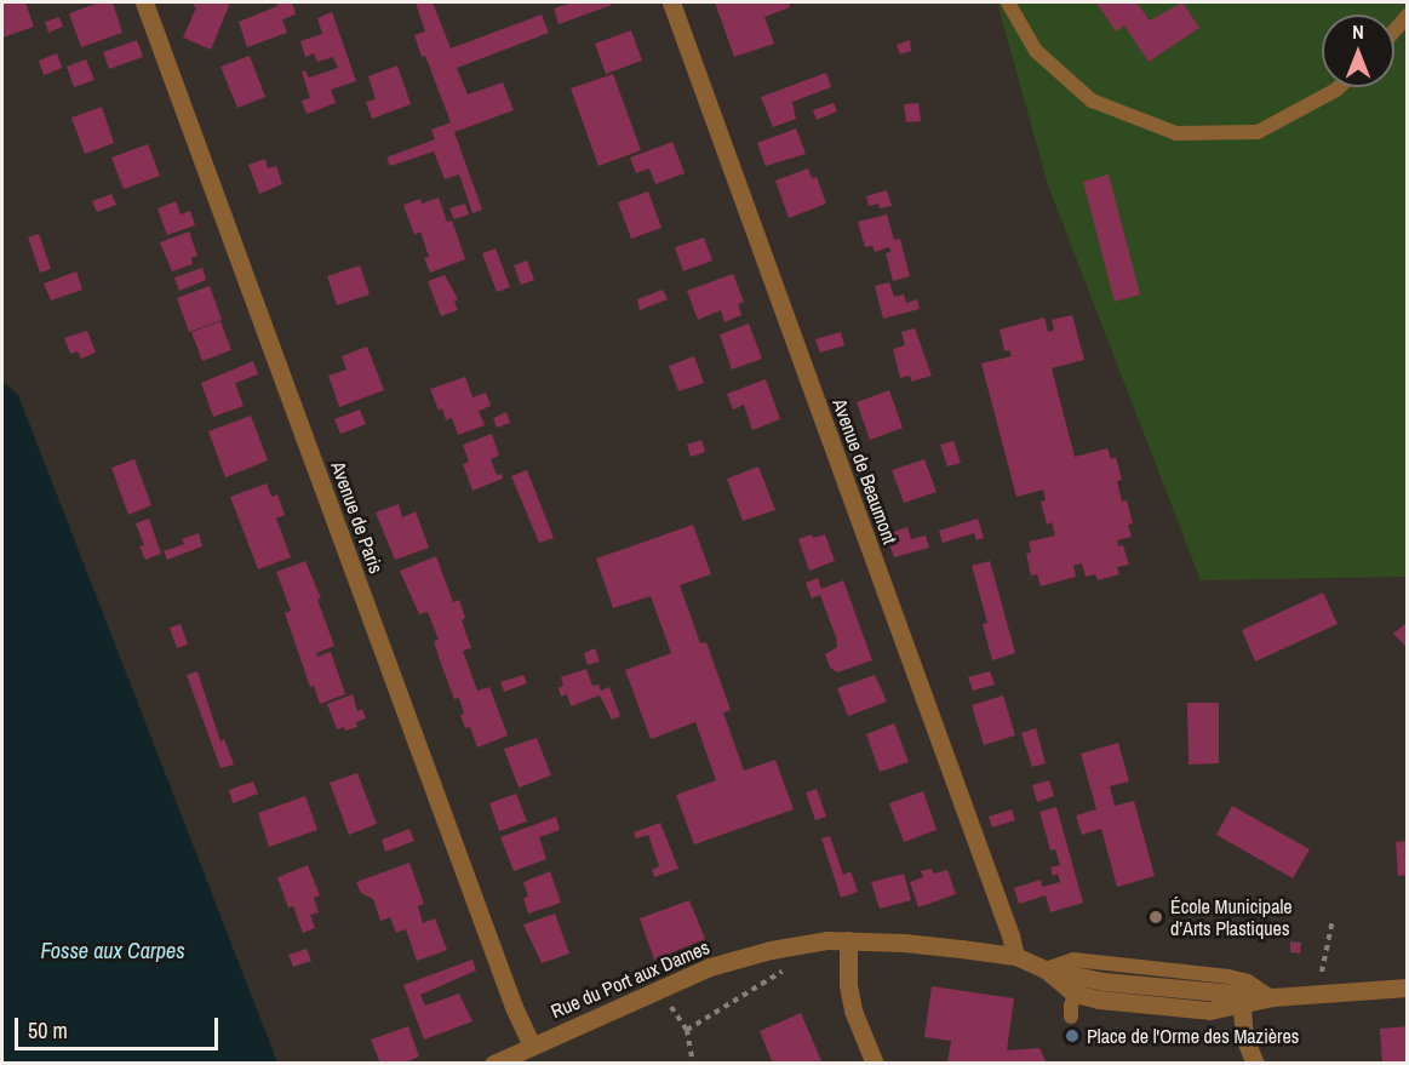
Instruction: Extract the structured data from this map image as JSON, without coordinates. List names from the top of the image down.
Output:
{
  "streets": {
    "street": ["Avenue de Beaumont", "Avenue de Paris", "Rue du Port aux Dames"]
  },
  "crossings": [
    ["Avenue de Beaumont", "Rue du Port aux Dames"],
    ["Avenue de Paris", "Rue du Port aux Dames"]
  ],
  "water": ["Fosse aux Carpes"],
  "places": ["École Municipale d’Arts Plastiques", "Place de l'Orme des Mazières"],
  "scale_bar": "50 m",
  "north": "top"
}
